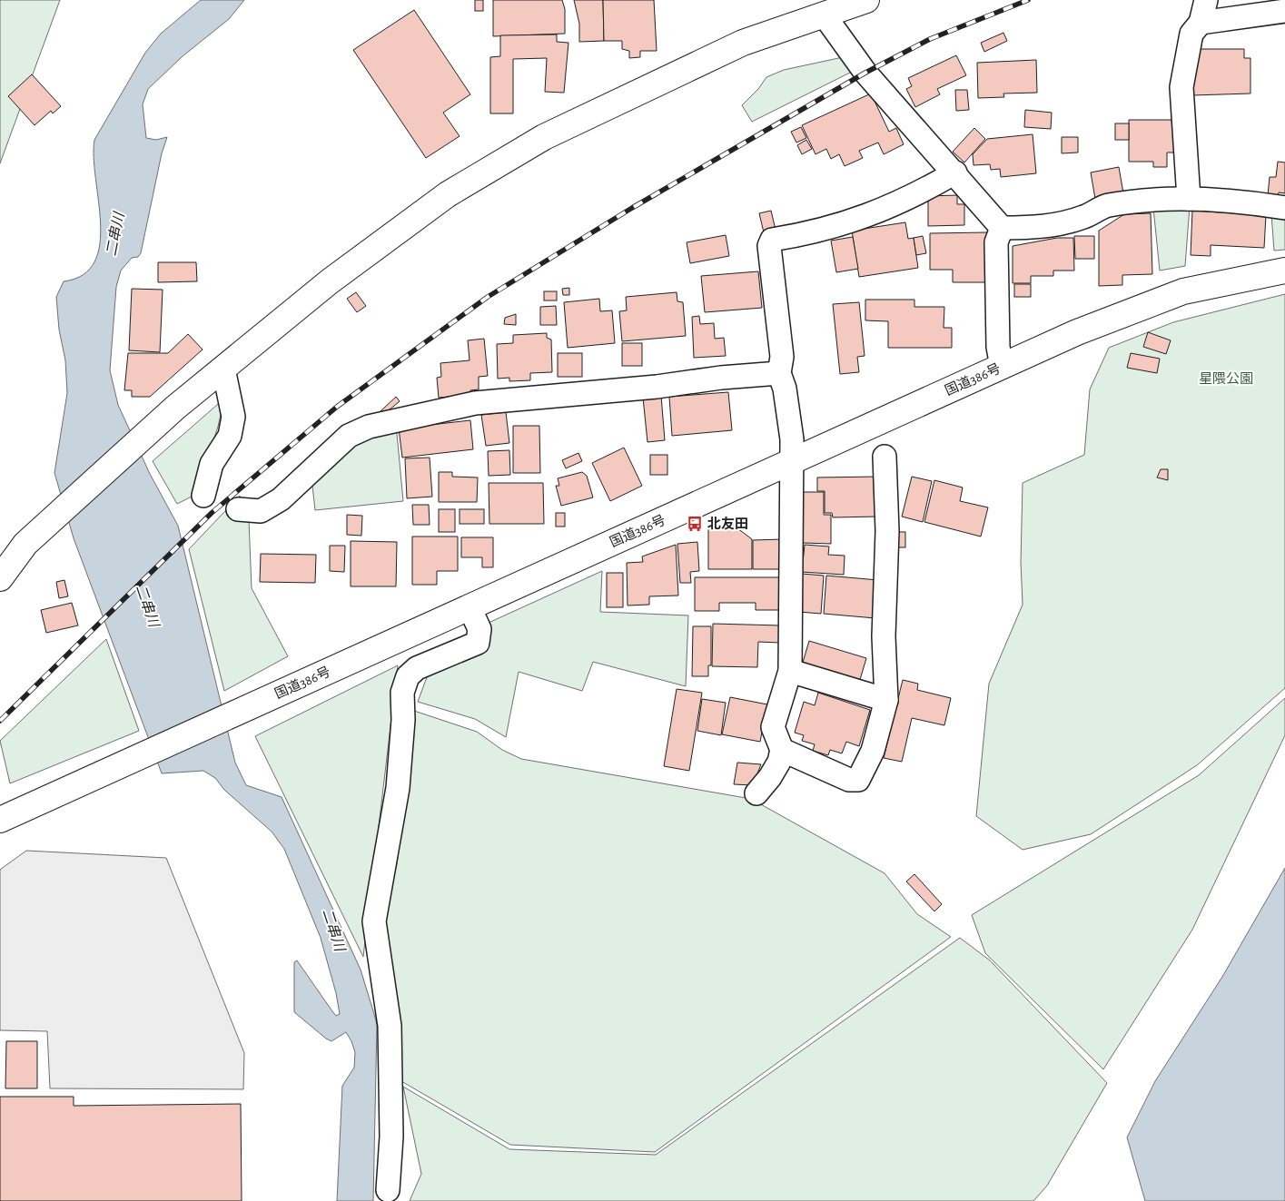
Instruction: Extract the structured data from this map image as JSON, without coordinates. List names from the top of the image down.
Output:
{
  "streets": {
    "main road": ["国道386号"]
  },
  "water": ["二串川"],
  "parks": ["星隈公園"],
  "places": {
    "bus stop": ["北友田"]
  }
}
